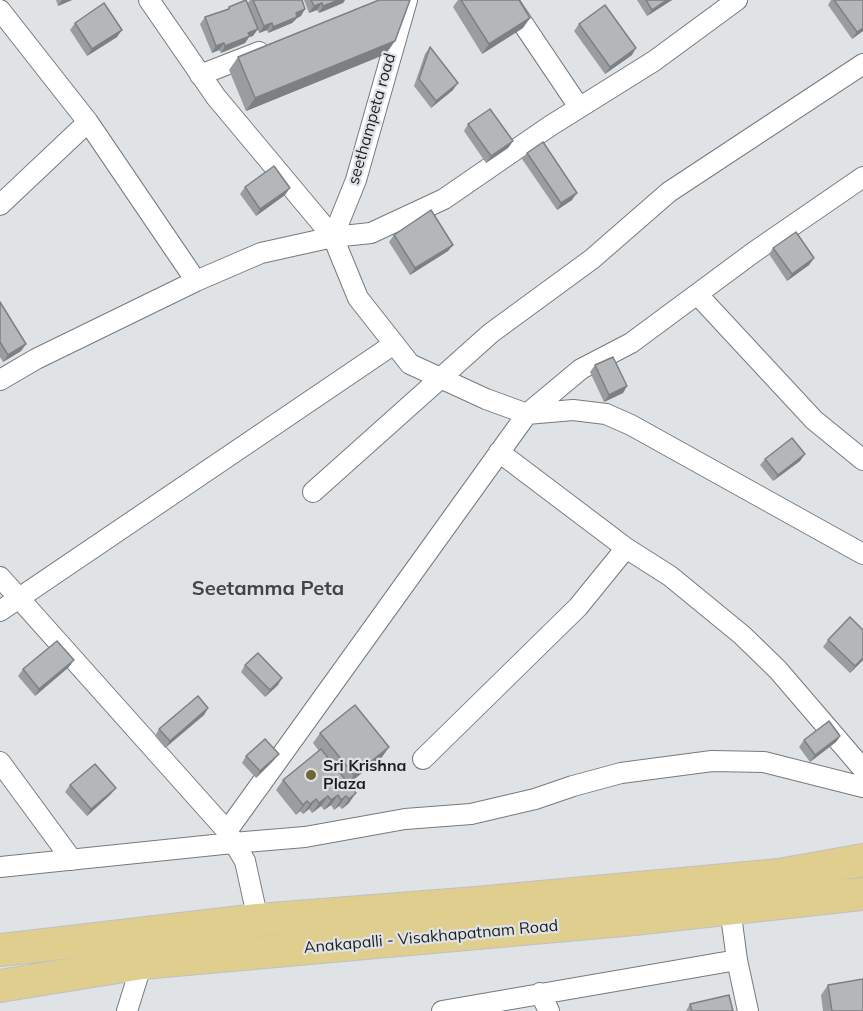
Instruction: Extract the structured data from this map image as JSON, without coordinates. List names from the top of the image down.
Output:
{
  "streets": {
    "main road": ["Anakapalli - Visakhapatnam Road"],
    "street": ["seethampeta road"]
  },
  "districts": ["Seetamma Peta"],
  "places": ["Sri Krishna Plaza"]
}
